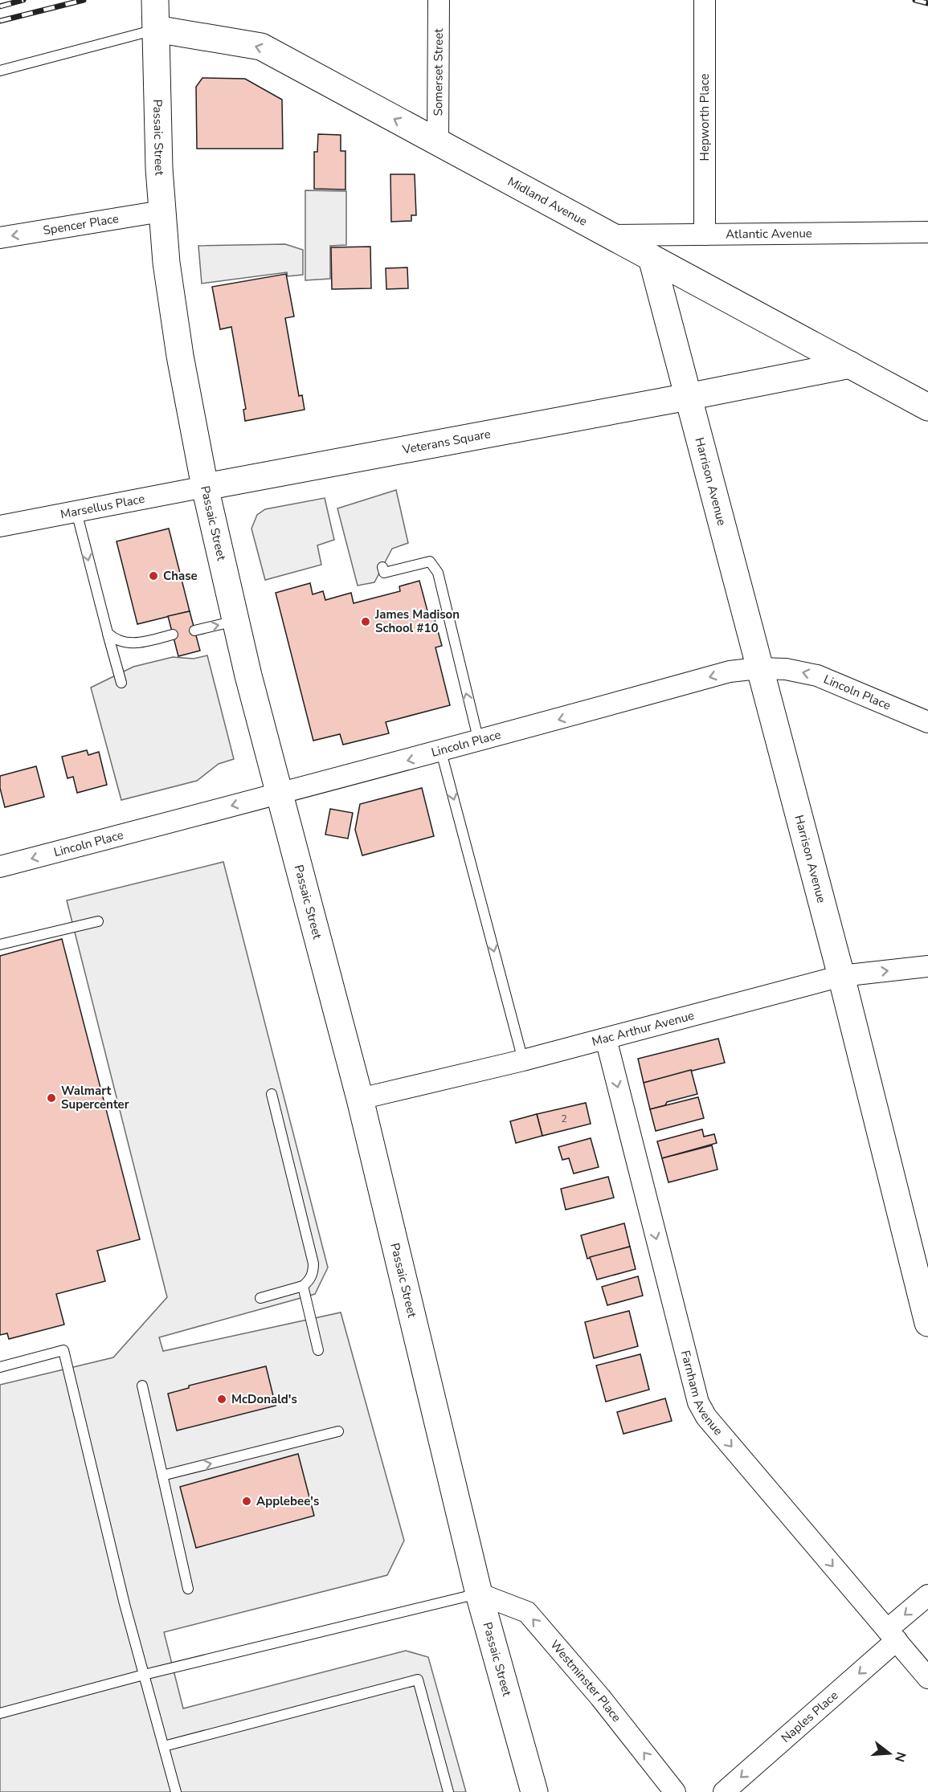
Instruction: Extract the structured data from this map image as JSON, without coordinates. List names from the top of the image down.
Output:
{
  "streets": {
    "street": [
      "Somerset Street",
      "Hepworth Place",
      "Passaic Street",
      "Midland Avenue",
      "Spencer Place",
      "Atlantic Avenue",
      "Veterans Square",
      "Harrison Avenue",
      "Marsellus Place",
      "Lincoln Place",
      "Mac Arthur Avenue",
      "Farnham Avenue",
      "Westminster Place",
      "Naples Place"
    ]
  },
  "crossings": [
    ["Somerset Street", "Midland Avenue"],
    ["Hepworth Place", "Atlantic Avenue"],
    ["Passaic Street", "Midland Avenue"],
    ["Passaic Street", "Spencer Place"],
    ["Passaic Street", "Veterans Square"],
    ["Passaic Street", "Marsellus Place"],
    ["Passaic Street", "Lincoln Place"],
    ["Passaic Street", "Mac Arthur Avenue"],
    ["Passaic Street", "Westminster Place"],
    ["Midland Avenue", "Atlantic Avenue"],
    ["Midland Avenue", "Veterans Square"],
    ["Veterans Square", "Harrison Avenue"],
    ["Veterans Square", "Marsellus Place"],
    ["Harrison Avenue", "Lincoln Place"],
    ["Harrison Avenue", "Mac Arthur Avenue"],
    ["Mac Arthur Avenue", "Farnham Avenue"],
    ["Farnham Avenue", "Naples Place"]
  ],
  "one_way": [
    "Midland Avenue",
    "Spencer Place",
    "Lincoln Place",
    "Farnham Avenue",
    "Westminster Place",
    "Naples Place"
  ],
  "places": [
    "Chase",
    "James Madison School #10",
    "Walmart Supercenter",
    "McDonald's",
    "Applebee's"
  ],
  "house_numbers": ["2"],
  "north": "right"
}
